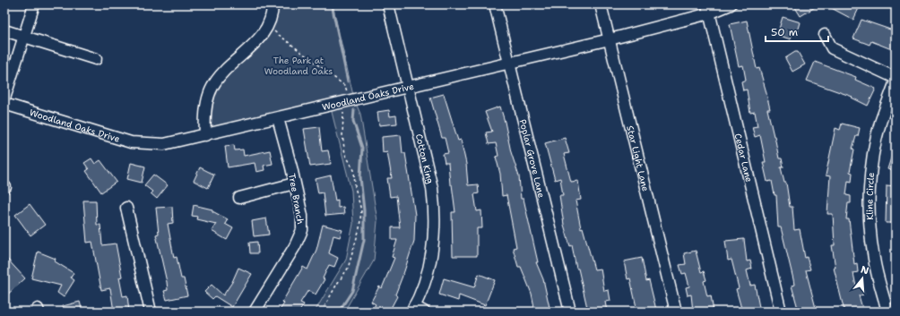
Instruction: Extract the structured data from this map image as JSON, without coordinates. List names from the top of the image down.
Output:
{
  "streets": {
    "street": [
      "Woodland Oaks Drive",
      "Star Light Lane",
      "Cedar Lane",
      "Cotton King",
      "Poplar Grove Lane",
      "Kline Circle",
      "Tree Branch"
    ]
  },
  "crossings": [
    ["Woodland Oaks Drive", "Star Light Lane"],
    ["Woodland Oaks Drive", "Cedar Lane"],
    ["Woodland Oaks Drive", "Cotton King"],
    ["Woodland Oaks Drive", "Poplar Grove Lane"],
    ["Woodland Oaks Drive", "Tree Branch"]
  ],
  "parks": ["The Park at Woodland Oaks"],
  "scale_bar": "50 m",
  "north": "top"
}
